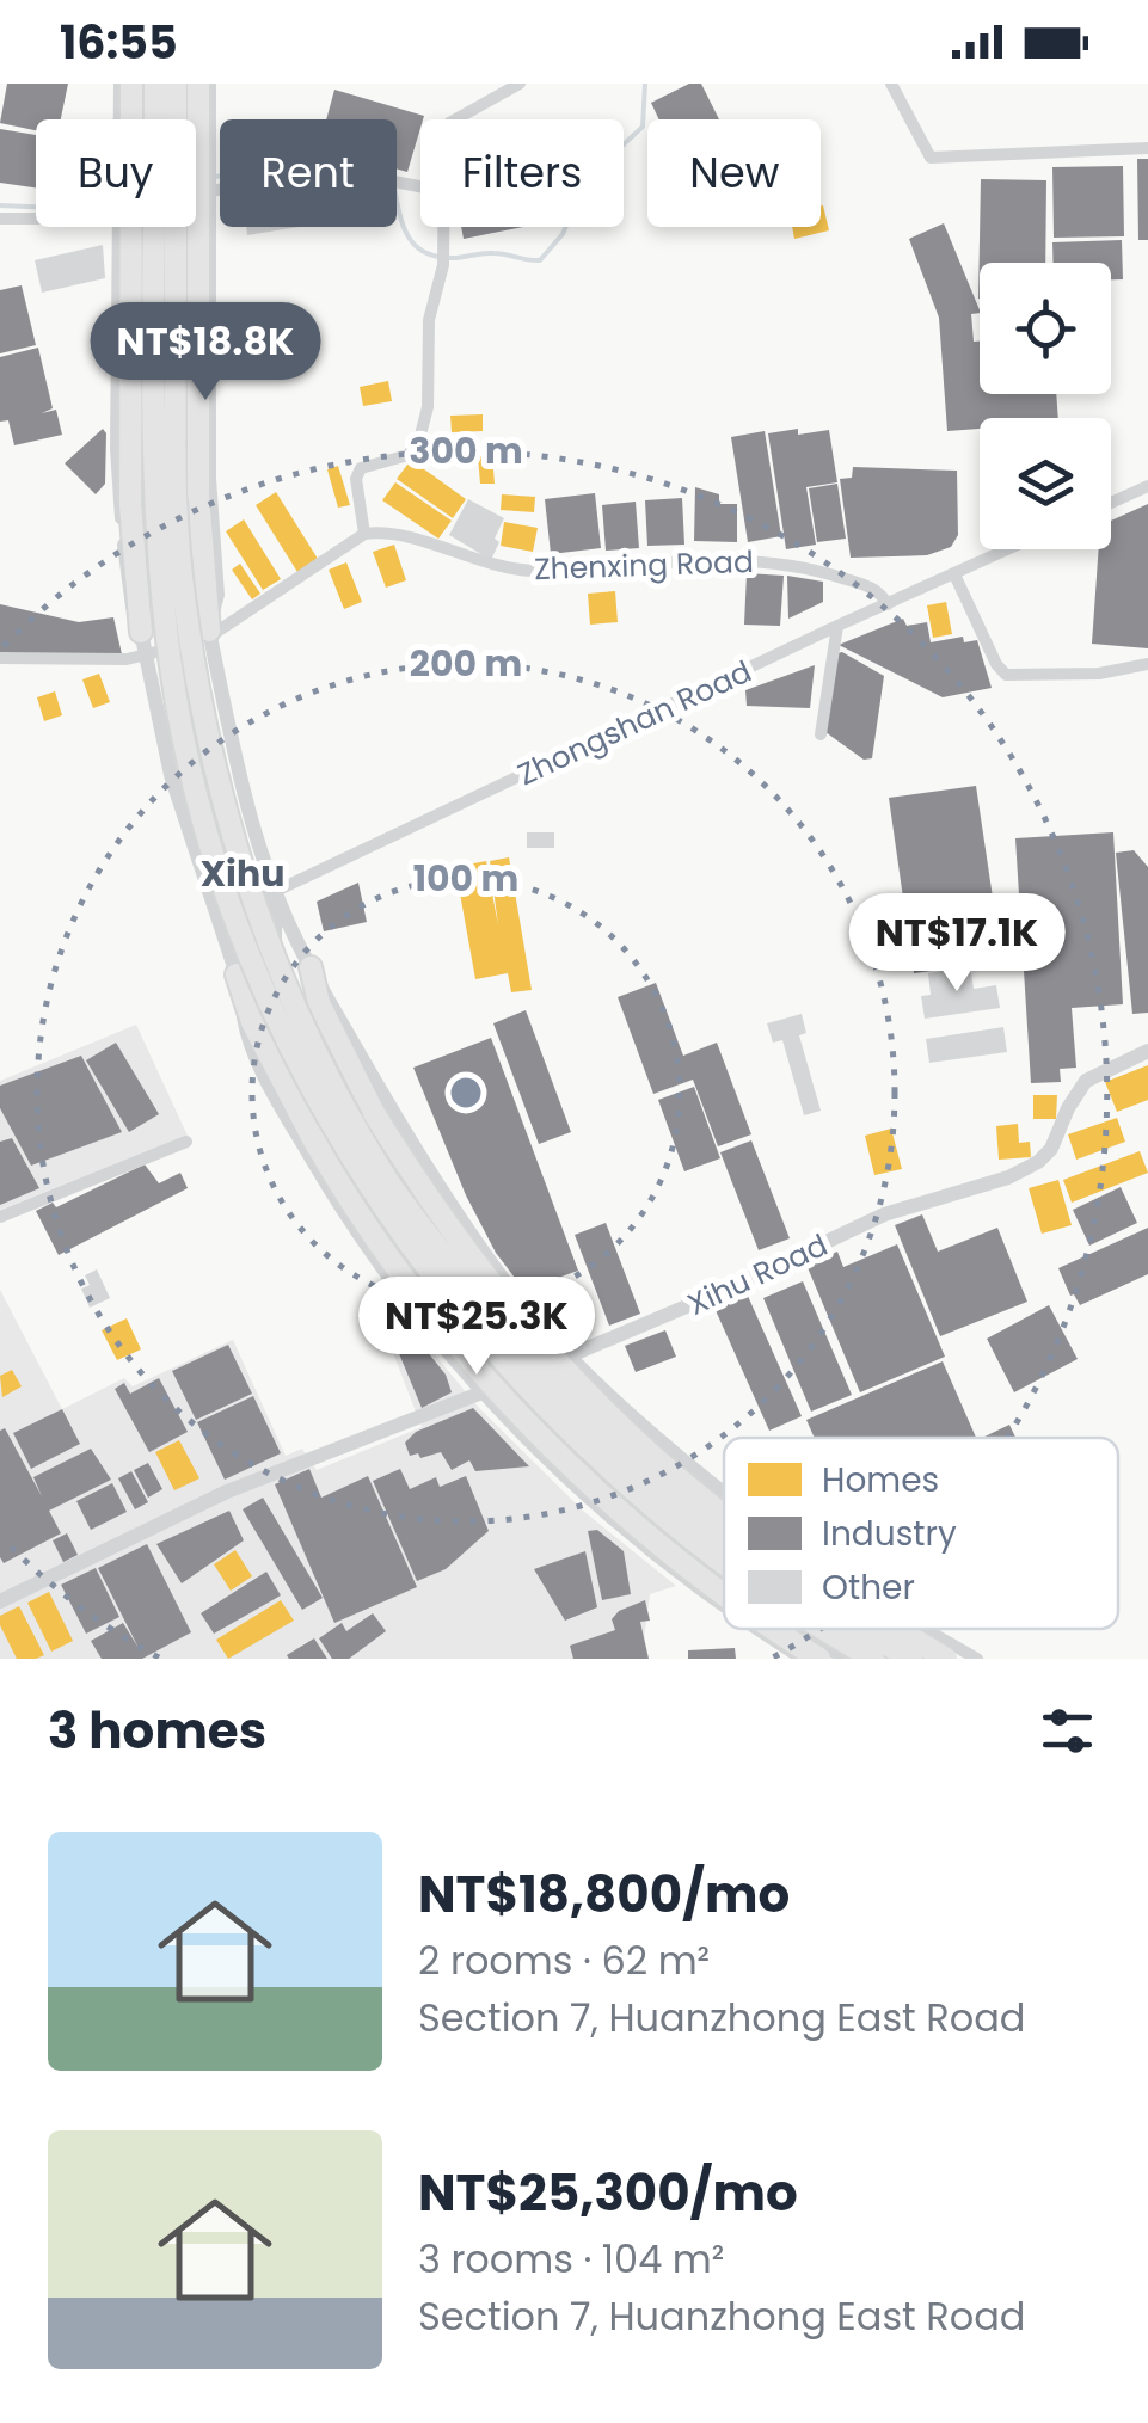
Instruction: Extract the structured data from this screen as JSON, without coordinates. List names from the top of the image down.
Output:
{
  "streets": {
    "street": ["Zhenxing Road", "Zhongshan Road", "Xihu Road"]
  },
  "crossings": [
    ["Zhenxing Road", "Zhongshan Road"]
  ],
  "districts": ["Xihu"],
  "legend": ["Homes", "Industry", "Other"],
  "page": {
    "status": "16:55",
    "chip": [
      "Buy",
      "Rent",
      "Filters",
      "New"
    ],
    "price": ["NT$18.8K", "NT$17.1K", "NT$25.3K"],
    "heading": "3 homes",
    "list": [
      {
        "name": "NT$18,800/mo",
        "note": "2 rooms · 62 m² · Section 7, Huanzhong East Road"
      },
      {
        "name": "NT$25,300/mo",
        "note": "3 rooms · 104 m² · Section 7, Huanzhong East Road"
      }
    ]
  },
  "rings": ["300 m", "200 m", "100 m"]
}
